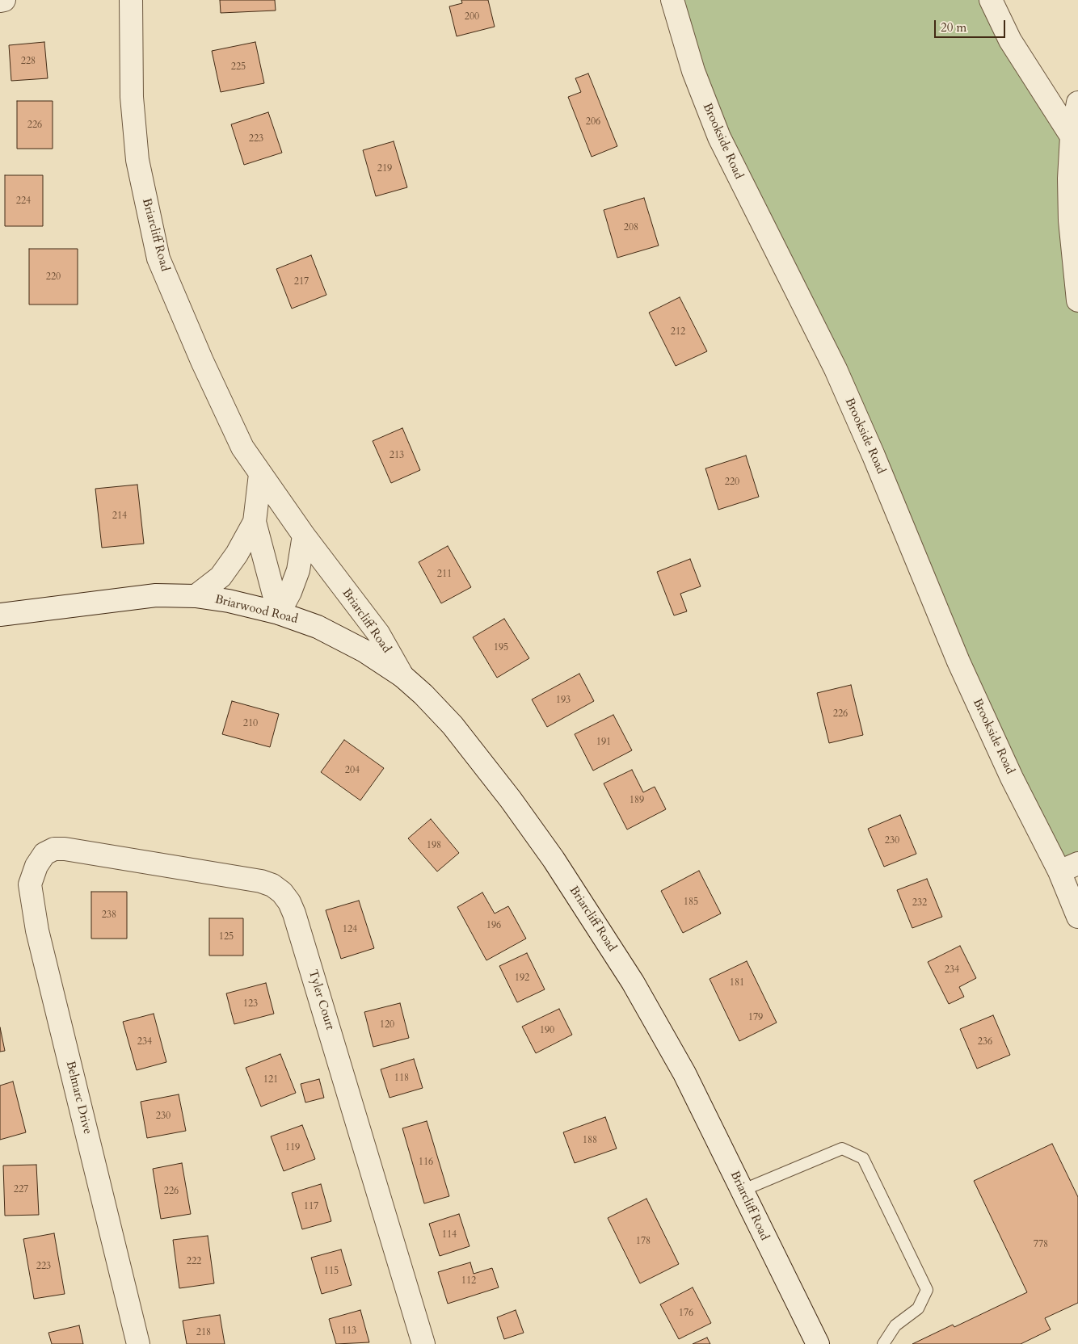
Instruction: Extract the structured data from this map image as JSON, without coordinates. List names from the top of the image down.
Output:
{
  "streets": {
    "street": [
      "Brookside Road",
      "Briarcliff Road",
      "Briarwood Road",
      "Tyler Court",
      "Belmarc Drive"
    ]
  },
  "crossings": [
    ["Briarcliff Road", "Briarwood Road"],
    ["Tyler Court", "Belmarc Drive"]
  ],
  "house_numbers": [
    "200",
    "228",
    "225",
    "206",
    "226",
    "223",
    "219",
    "224",
    "208",
    "220",
    "217",
    "212",
    "213",
    "220",
    "214",
    "211",
    "195",
    "193",
    "226",
    "210",
    "191",
    "204",
    "189",
    "230",
    "198",
    "185",
    "232",
    "238",
    "196",
    "124",
    "125",
    "234",
    "192",
    "181",
    "123",
    "179",
    "120",
    "190",
    "234",
    "236",
    "118",
    "121",
    "230",
    "188",
    "119",
    "116",
    "227",
    "226",
    "117",
    "114",
    "178",
    "778",
    "222",
    "223",
    "115",
    "112",
    "176",
    "113",
    "218"
  ],
  "scale_bar": "20 m"
}
